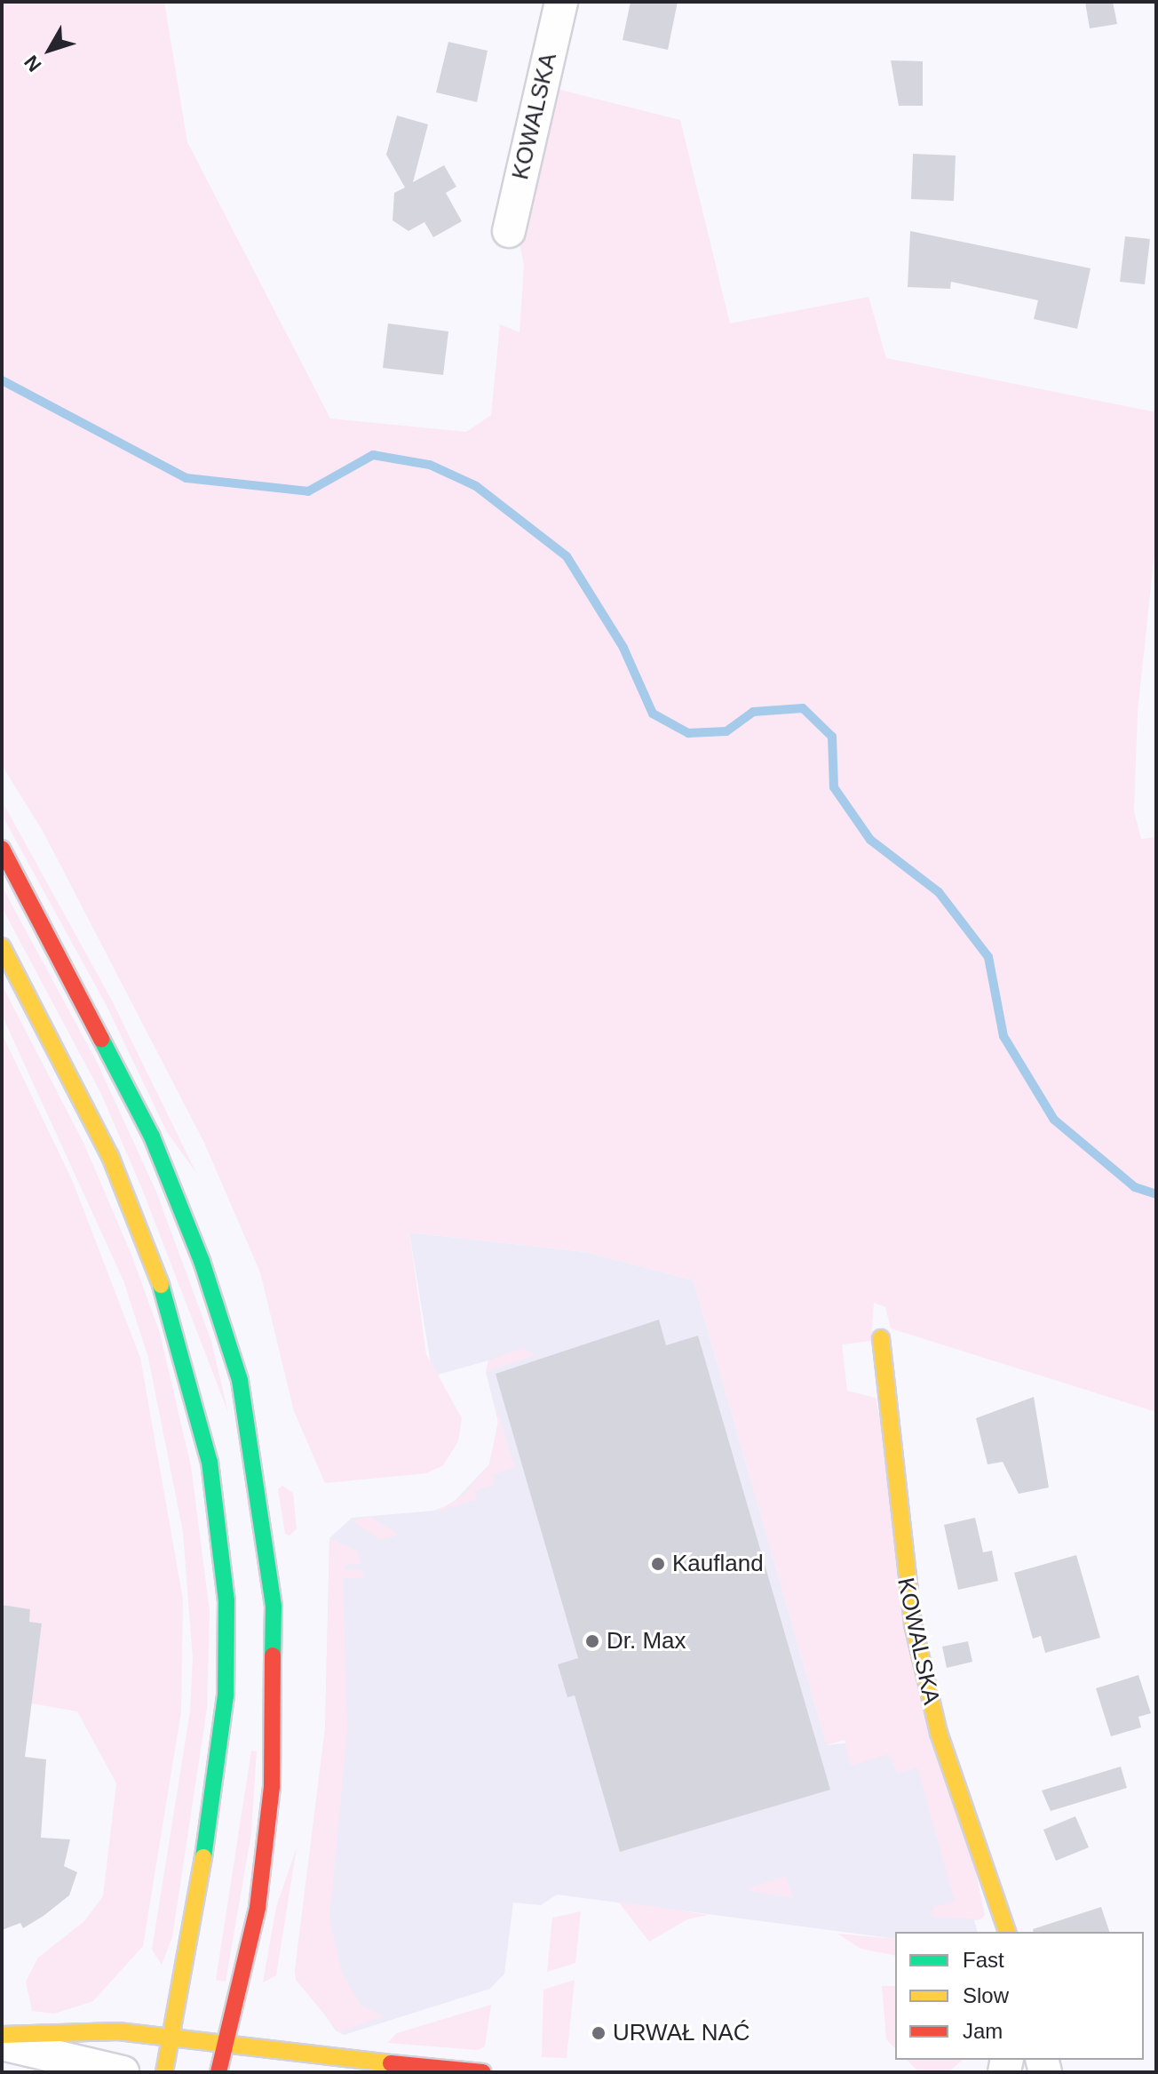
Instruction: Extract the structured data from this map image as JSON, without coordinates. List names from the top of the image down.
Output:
{
  "streets": {
    "main road": ["KOWALSKA"]
  },
  "places": ["Kaufland", "Dr. Max", "URWAŁ NAĆ"],
  "legend": ["Fast", "Slow", "Jam"],
  "north": "bottom left"
}
